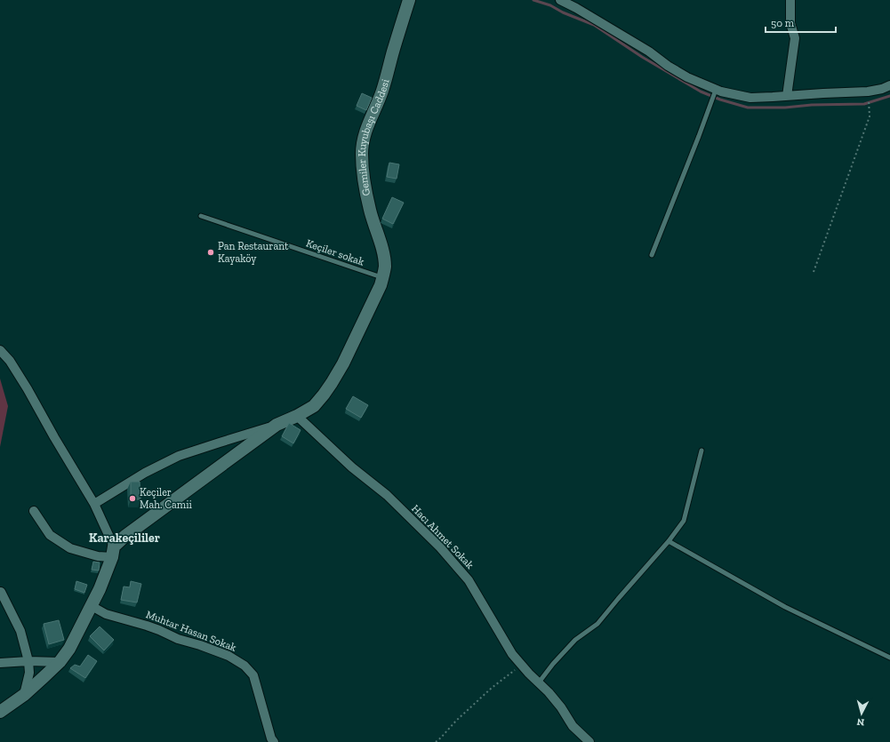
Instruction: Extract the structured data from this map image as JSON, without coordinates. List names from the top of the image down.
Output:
{
  "streets": {
    "street": ["Gemiler Kuyubaşı Caddesi", "Hacı Ahmet Sokak", "Muhtar Hasan Sokak"],
    "lane": ["Keçiler sokak"]
  },
  "crossings": [
    ["Gemiler Kuyubaşı Caddesi", "Keçiler sokak"],
    ["Gemiler Kuyubaşı Caddesi", "Hacı Ahmet Sokak"]
  ],
  "districts": ["Karakeçililer"],
  "places": ["Pan Restaurant Kayaköy", "Keçiler Mah. Camii"],
  "scale_bar": "50 m",
  "north": "bottom"
}
